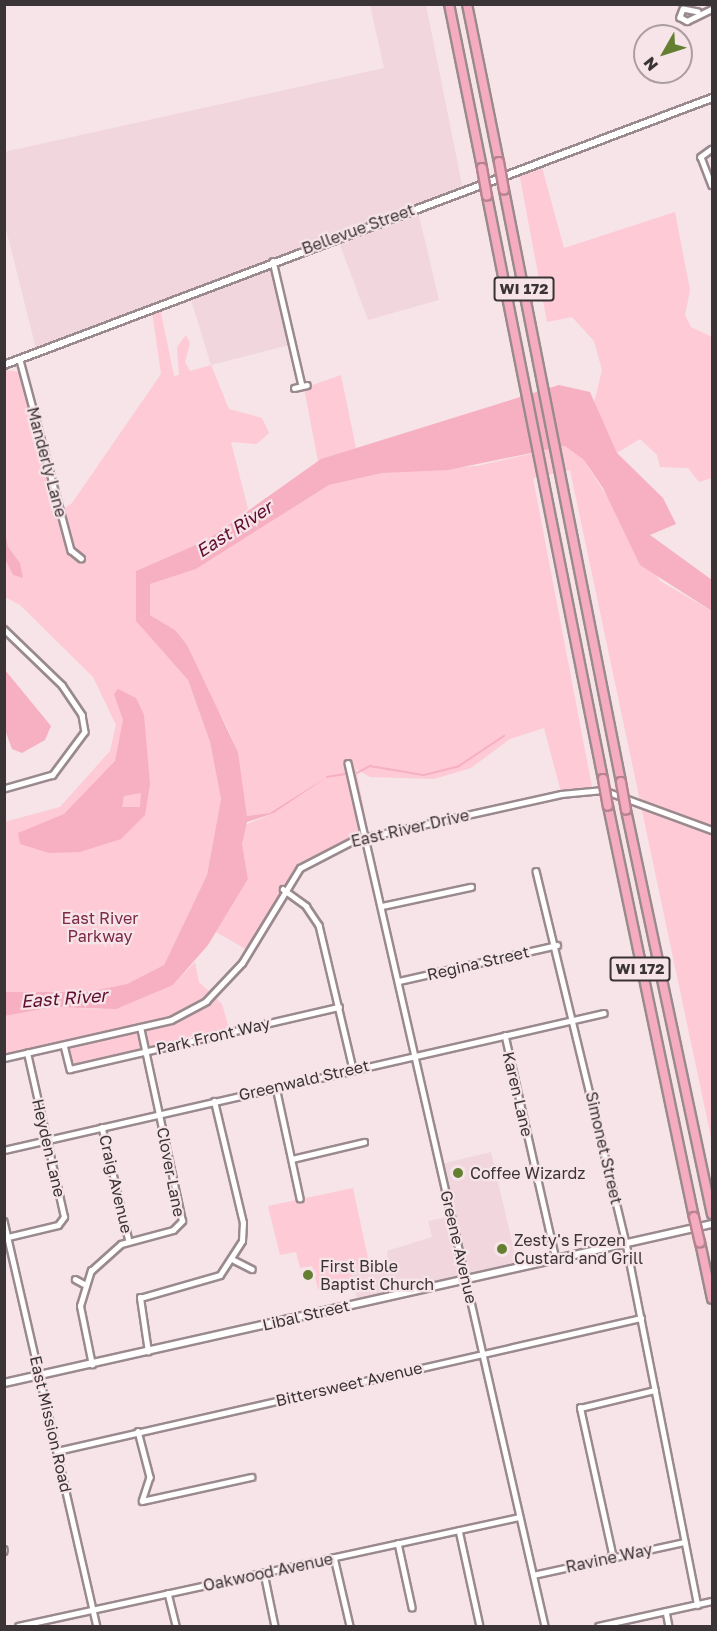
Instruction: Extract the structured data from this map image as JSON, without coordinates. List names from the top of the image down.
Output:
{
  "streets": {
    "highway": ["WI 172"],
    "street": [
      "Bellevue Street",
      "Manderly Lane",
      "East River Drive",
      "Regina Street",
      "Park Front Way",
      "Greenwald Street",
      "Karen Lane",
      "Heyden Lane",
      "Simonet Street",
      "Clover Lane",
      "Craig Avenue",
      "Greene Avenue",
      "Libal Street",
      "Bittersweet Avenue",
      "East Mission Road",
      "Ravine Way",
      "Oakwood Avenue"
    ]
  },
  "crossings": [
    ["Bellevue Street", "Manderly Lane"],
    ["East River Drive", "Park Front Way"],
    ["East River Drive", "Heyden Lane"],
    ["East River Drive", "Clover Lane"],
    ["East River Drive", "Greene Avenue"],
    ["Regina Street", "Simonet Street"],
    ["Regina Street", "Greene Avenue"],
    ["Park Front Way", "Clover Lane"],
    ["Greenwald Street", "Karen Lane"],
    ["Greenwald Street", "Heyden Lane"],
    ["Greenwald Street", "Simonet Street"],
    ["Greenwald Street", "Clover Lane"],
    ["Greenwald Street", "Craig Avenue"],
    ["Greenwald Street", "Greene Avenue"],
    ["Karen Lane", "Libal Street"],
    ["Heyden Lane", "East Mission Road"],
    ["Simonet Street", "Libal Street"],
    ["Simonet Street", "Bittersweet Avenue"],
    ["Simonet Street", "Ravine Way"],
    ["Clover Lane", "Craig Avenue"],
    ["Clover Lane", "Libal Street"],
    ["Greene Avenue", "Libal Street"],
    ["Greene Avenue", "Bittersweet Avenue"],
    ["Greene Avenue", "Ravine Way"],
    ["Greene Avenue", "Oakwood Avenue"],
    ["Libal Street", "East Mission Road"],
    ["Bittersweet Avenue", "East Mission Road"],
    ["East Mission Road", "Oakwood Avenue"]
  ],
  "water": ["East River"],
  "parks": ["East River Parkway"],
  "places": ["Coffee Wizardz", "Zesty's Frozen Custard and Grill", "First Bible Baptist Church"],
  "north": "bottom left"
}
